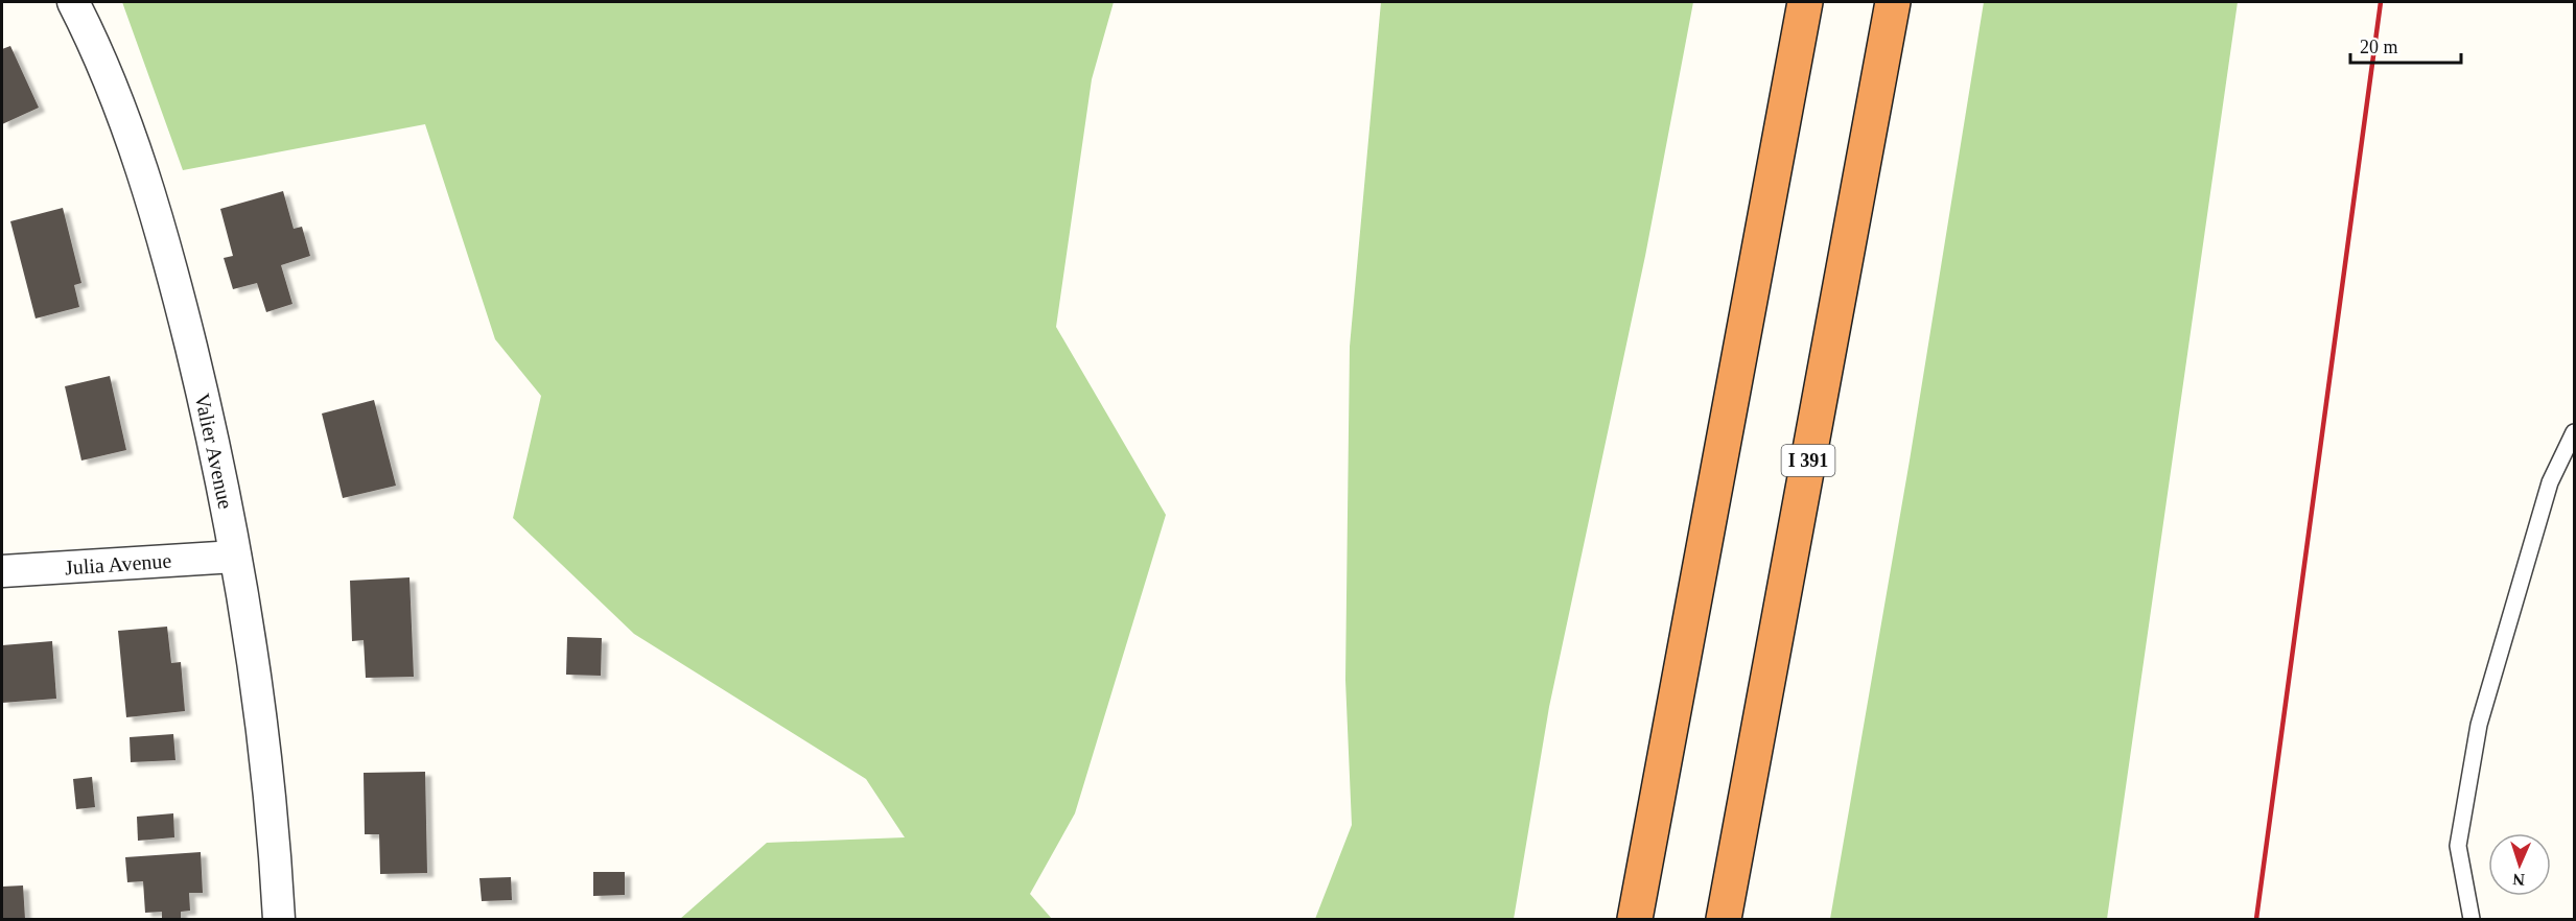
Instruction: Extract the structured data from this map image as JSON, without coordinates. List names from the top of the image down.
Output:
{
  "streets": {
    "highway": ["I 391"],
    "street": ["Valier Avenue", "Julia Avenue"]
  },
  "crossings": [
    ["Valier Avenue", "Julia Avenue"]
  ],
  "scale_bar": "20 m",
  "north": "bottom"
}
